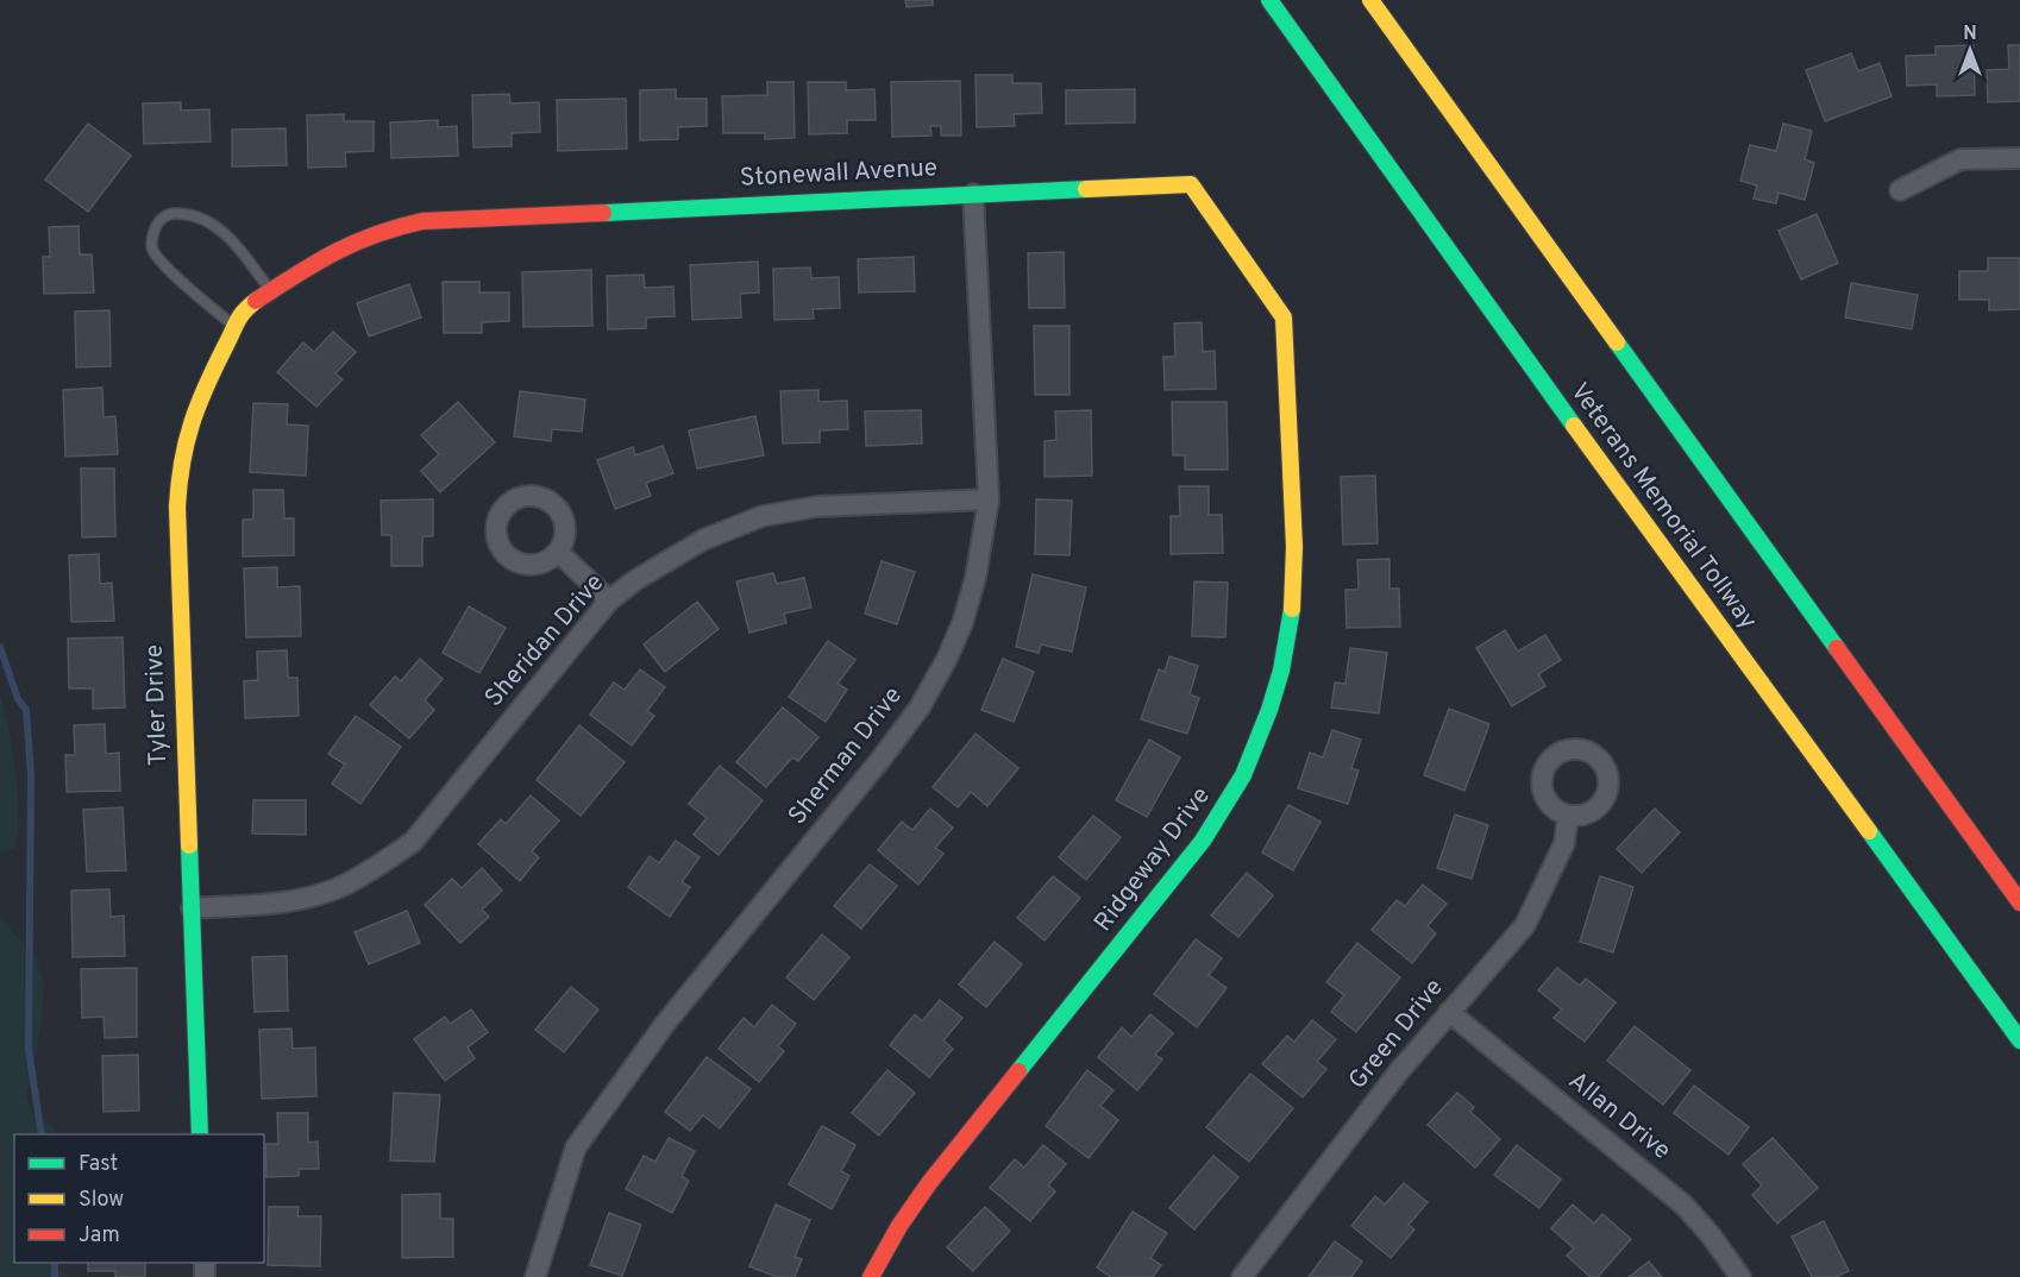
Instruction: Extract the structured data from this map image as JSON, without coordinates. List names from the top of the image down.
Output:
{
  "streets": {
    "main road": [
      "Stonewall Avenue",
      "Veterans Memorial Tollway",
      "Tyler Drive",
      "Ridgeway Drive"
    ],
    "street": [
      "Sheridan Drive",
      "Sherman Drive",
      "Green Drive",
      "Allan Drive"
    ]
  },
  "crossings": [
    ["Stonewall Avenue", "Tyler Drive"],
    ["Stonewall Avenue", "Sherman Drive"],
    ["Stonewall Avenue", "Ridgeway Drive"],
    ["Sheridan Drive", "Tyler Drive"],
    ["Sheridan Drive", "Sherman Drive"],
    ["Green Drive", "Allan Drive"]
  ],
  "legend": ["Fast", "Slow", "Jam"],
  "north": "top"
}
